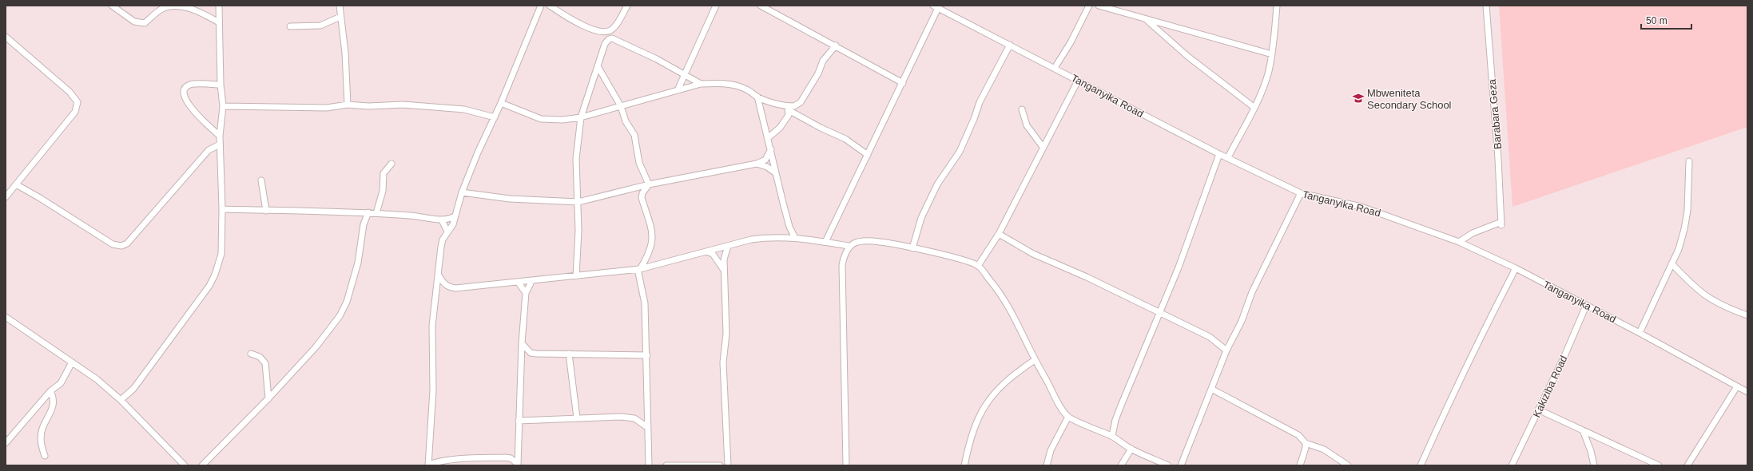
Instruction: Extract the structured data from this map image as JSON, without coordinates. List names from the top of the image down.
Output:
{
  "streets": {
    "street": ["Tanganyika Road", "Barabara Geza", "Kakiziba Road"]
  },
  "crossings": [
    ["Tanganyika Road", "Barabara Geza"],
    ["Tanganyika Road", "Kakiziba Road"]
  ],
  "places": {
    "school or university": ["Mbweniteta Secondary School"]
  },
  "scale_bar": "50 m"
}
